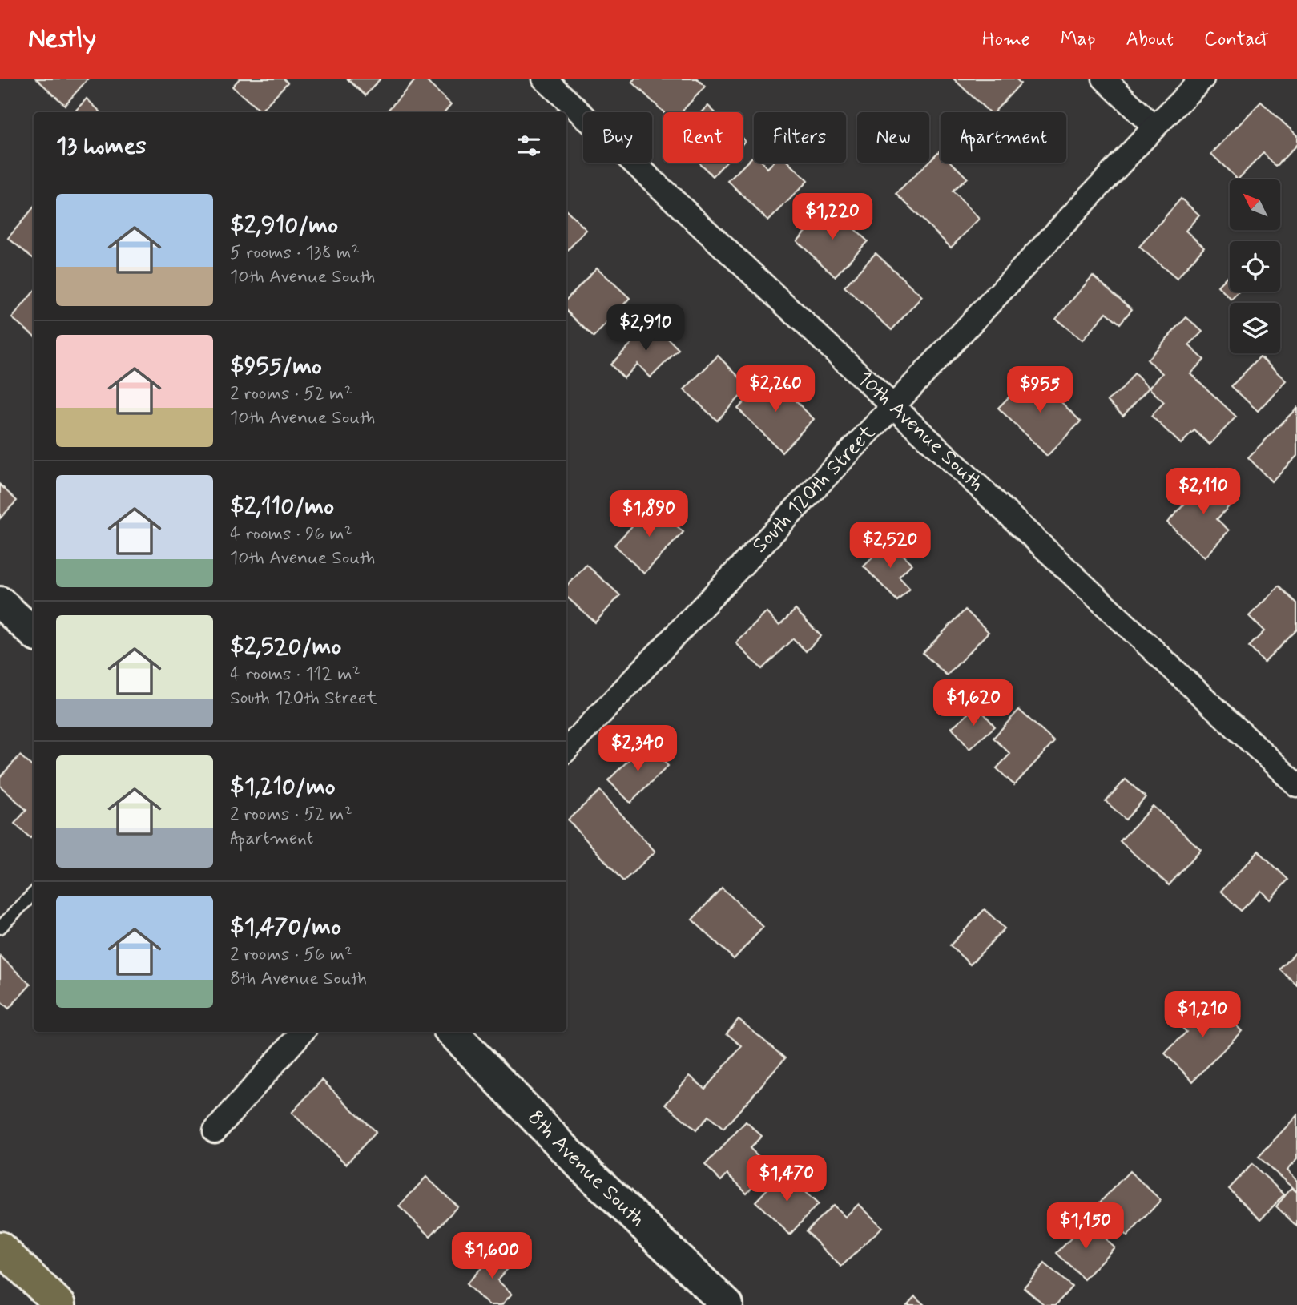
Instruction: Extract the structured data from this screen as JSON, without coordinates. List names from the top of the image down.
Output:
{
  "streets": {
    "street": ["10th Avenue South", "South 120th Street", "8th Avenue South"]
  },
  "crossings": [
    ["10th Avenue South", "South 120th Street"]
  ],
  "north": "top left",
  "page": {
    "header": "Nestly",
    "nav": [
      "Home",
      "Map",
      "About",
      "Contact"
    ],
    "chip": [
      "Buy",
      "Rent",
      "Filters",
      "New",
      "Apartment"
    ],
    "heading": "13 homes",
    "list": [
      {
        "name": "$2,910/mo",
        "note": "5 rooms · 138 m² · 10th Avenue South"
      },
      {
        "name": "$955/mo",
        "note": "2 rooms · 52 m² · 10th Avenue South"
      },
      {
        "name": "$2,110/mo",
        "note": "4 rooms · 96 m² · 10th Avenue South"
      },
      {
        "name": "$2,520/mo",
        "note": "4 rooms · 112 m² · South 120th Street"
      },
      {
        "name": "$1,210/mo",
        "note": "2 rooms · 52 m² · Apartment"
      },
      {
        "name": "$1,470/mo",
        "note": "2 rooms · 56 m² · 8th Avenue South"
      }
    ],
    "price": [
      "$1,220",
      "$2,910",
      "$2,260",
      "$955",
      "$2,110",
      "$1,890",
      "$2,520",
      "$1,620",
      "$2,340",
      "$1,210",
      "$1,470",
      "$1,150",
      "$1,600"
    ]
  }
}
